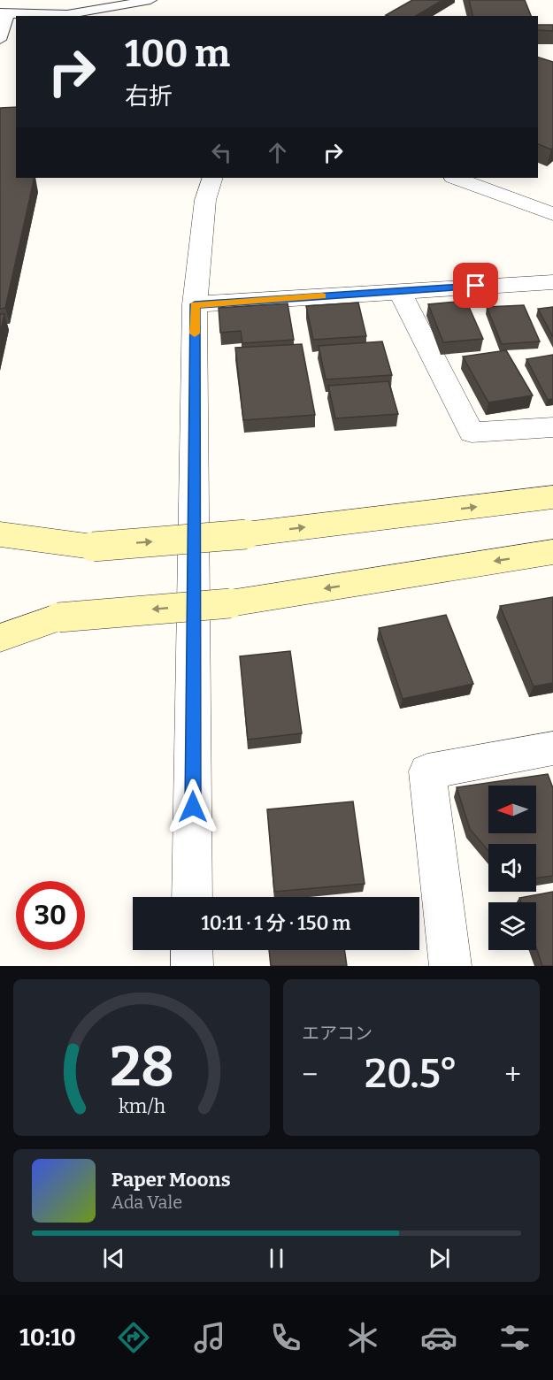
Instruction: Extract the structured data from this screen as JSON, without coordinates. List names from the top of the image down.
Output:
{
  "north": "left",
  "page": {
    "turn": ["100 m", "右折"],
    "limit": "30",
    "trip": "10:11 · 1 分 · 150 m",
    "tile": "エアコン",
    "heat": ["−", "20.5°", "+"],
    "song": ["Paper Moons", "Ada Vale"],
    "tabs": "10:10",
    "gauge": ["28", "km/h"]
  }
}
